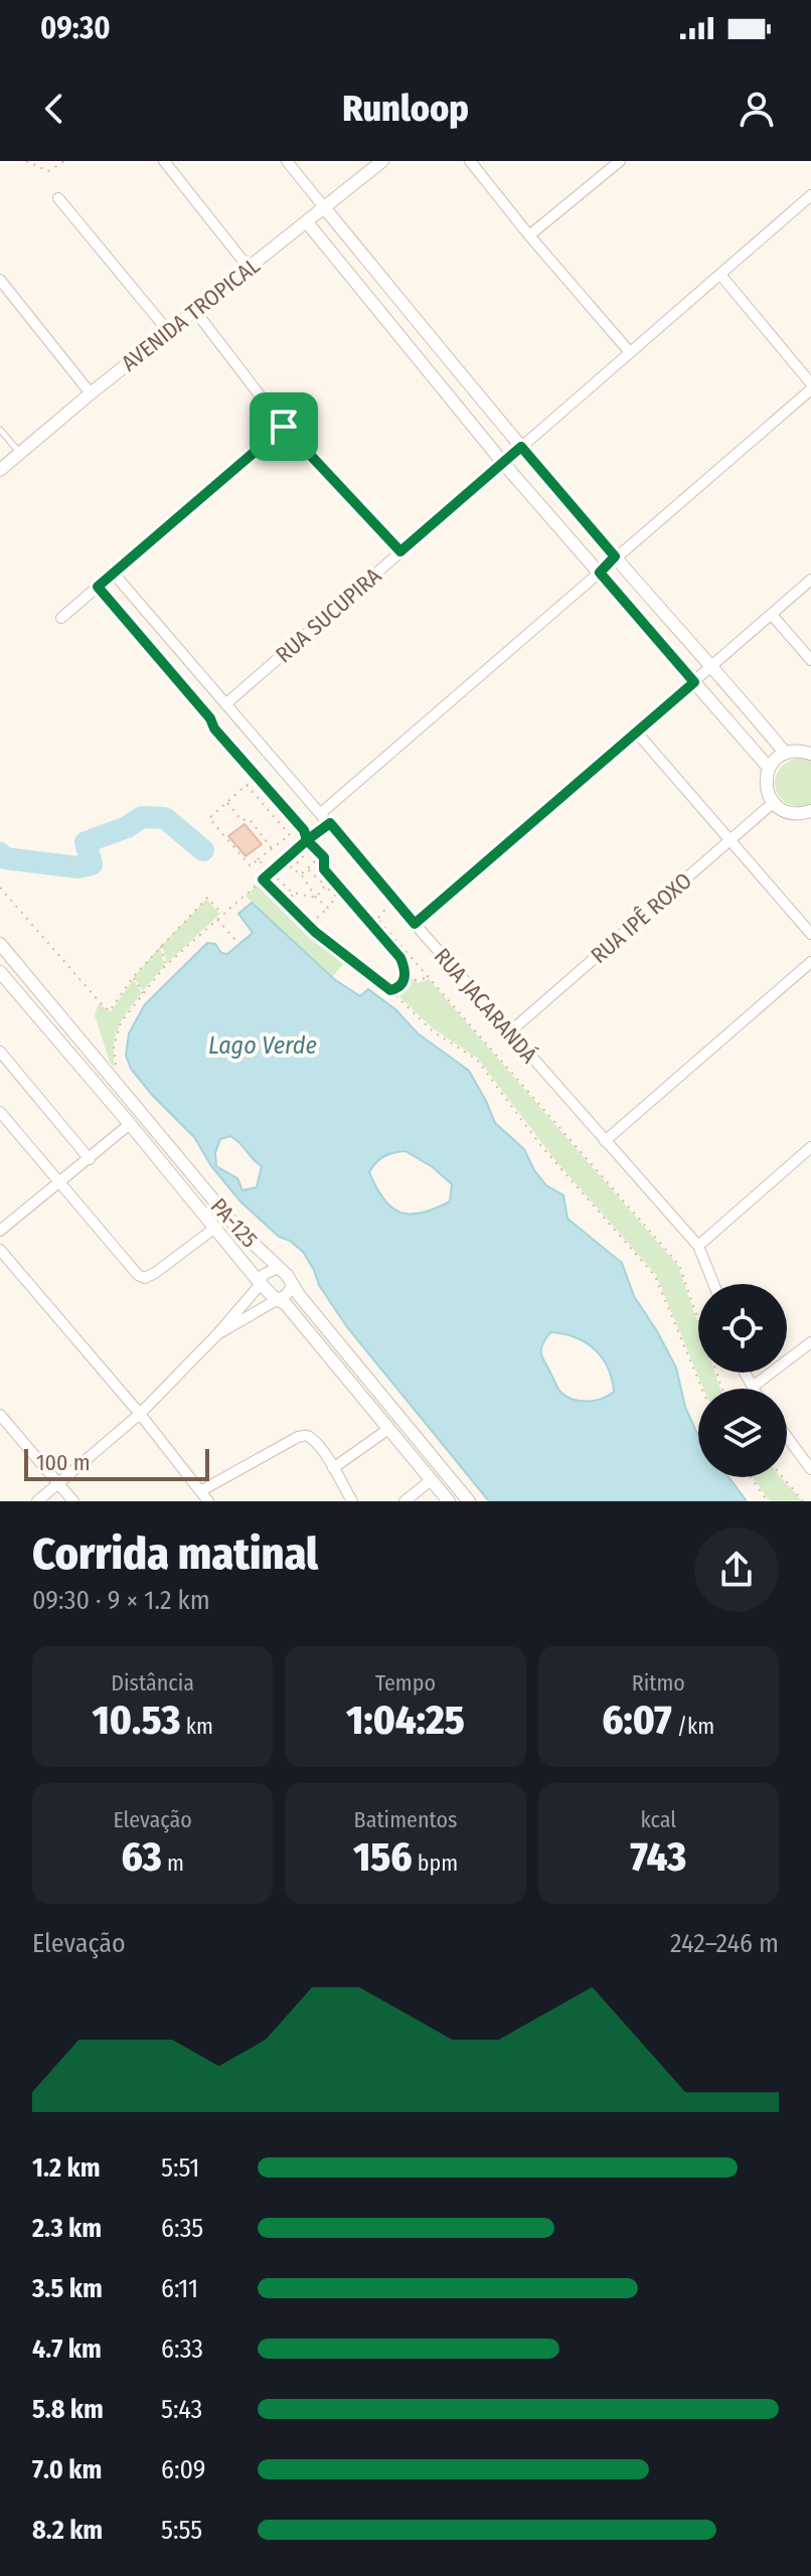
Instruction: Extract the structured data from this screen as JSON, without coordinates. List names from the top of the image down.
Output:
{
  "streets": {
    "street": [
      "AVENIDA TROPICAL",
      "RUA SUCUPIRA",
      "RUA IPÊ ROXO",
      "RUA JACARANDÁ",
      "PA-125"
    ]
  },
  "crossings": [
    ["RUA SUCUPIRA", "RUA JACARANDÁ"],
    ["RUA IPÊ ROXO", "RUA JACARANDÁ"]
  ],
  "water": ["Lago Verde"],
  "scale_bar": "100 m",
  "page": {
    "status": "09:30",
    "header": "Runloop",
    "scale": "100 m",
    "heading": ["Corrida matinal", "09:30 · 9 × 1.2 km"],
    "stats": [
      ["Distância", "10.53 km"],
      ["Tempo", "1:04:25"],
      ["Ritmo", "6:07 /km"],
      ["Elevação", "63 m"],
      ["Batimentos", "156 bpm"],
      ["kcal", "743"]
    ],
    "chart": ["Elevação", "242–246 m"],
    "list": [
      {
        "name": "1.2 km",
        "note": "5:51"
      },
      {
        "name": "2.3 km",
        "note": "6:35"
      },
      {
        "name": "3.5 km",
        "note": "6:11"
      },
      {
        "name": "4.7 km",
        "note": "6:33"
      },
      {
        "name": "5.8 km",
        "note": "5:43"
      },
      {
        "name": "7.0 km",
        "note": "6:09"
      },
      {
        "name": "8.2 km",
        "note": "5:55"
      }
    ]
  }
}
